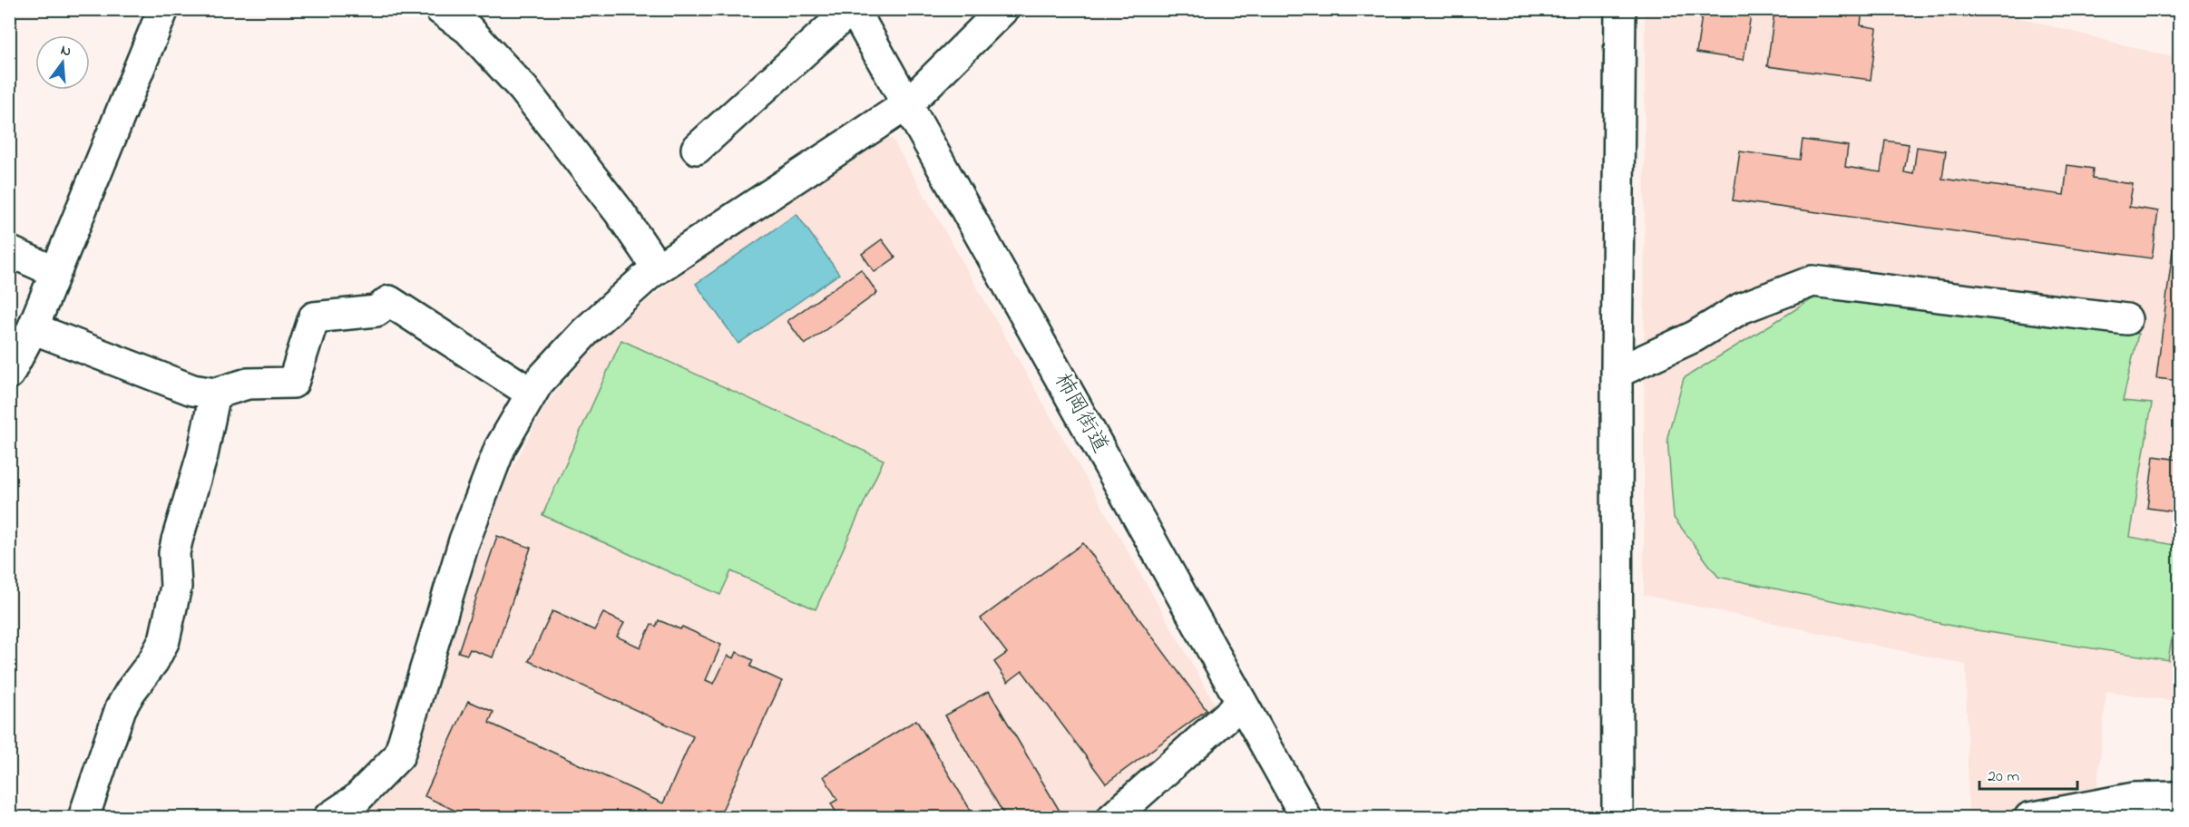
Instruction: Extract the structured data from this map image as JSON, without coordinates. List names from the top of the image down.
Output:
{
  "streets": {
    "street": ["柿岡街道"]
  },
  "scale_bar": "20 m",
  "north": "top"
}
